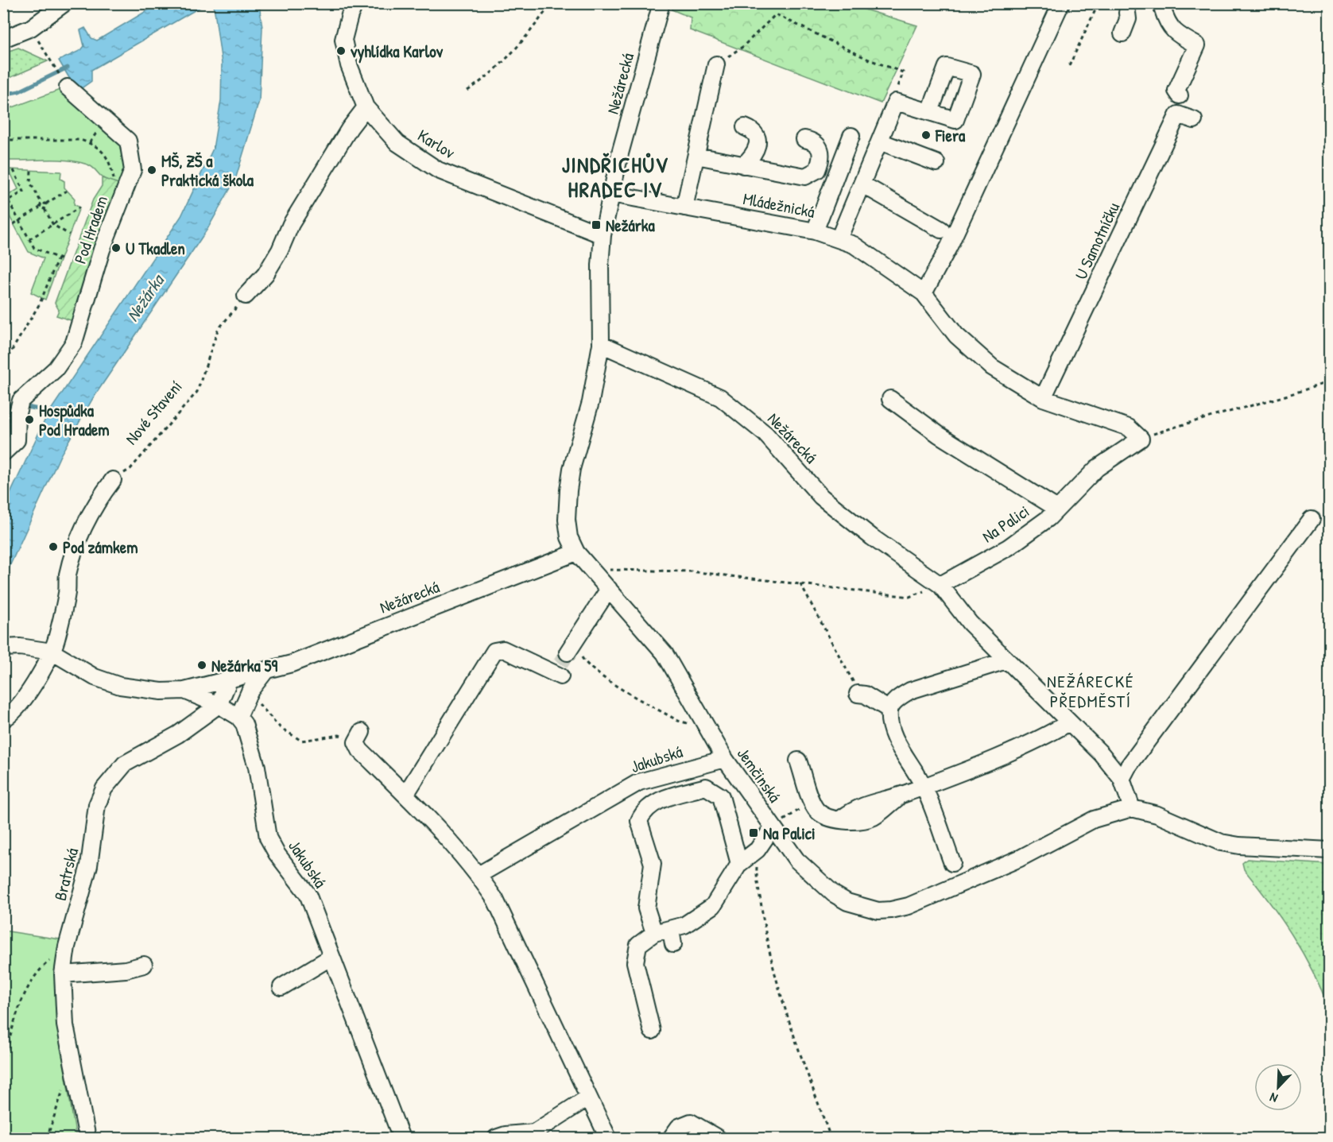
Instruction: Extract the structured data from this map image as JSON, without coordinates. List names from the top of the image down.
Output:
{
  "streets": {
    "street": [
      "Nežárecká",
      "Karlov",
      "Mládežnická",
      "Pod Hradem",
      "U Samotníčku",
      "Na Palici",
      "Jakubská",
      "Jemčinská",
      "Bratrská"
    ],
    "path": ["Nové Stavení"]
  },
  "crossings": [
    ["Nežárecká", "Karlov"],
    ["Nežárecká", "Mládežnická"],
    ["Nežárecká", "Na Palici"],
    ["Nežárecká", "Jemčinská"],
    ["Mládežnická", "U Samotníčku"],
    ["Mládežnická", "Na Palici"],
    ["Jakubská", "Jemčinská"]
  ],
  "districts": ["JINDŘICHŮV HRADEC IV", "NEŽÁRECKÉ PŘEDMĚSTÍ"],
  "water": ["Nežárka"],
  "places": {
    "other": [
      "vyhlídka Karlov",
      "Fiera",
      "MŠ, ZŠ a Praktická škola",
      "U Tkadlen",
      "Hospůdka Pod Hradem",
      "Pod zámkem",
      "Nežárka 59"
    ],
    "transit": ["Nežárka", "Na Palici"]
  },
  "north": "bottom left"
}
